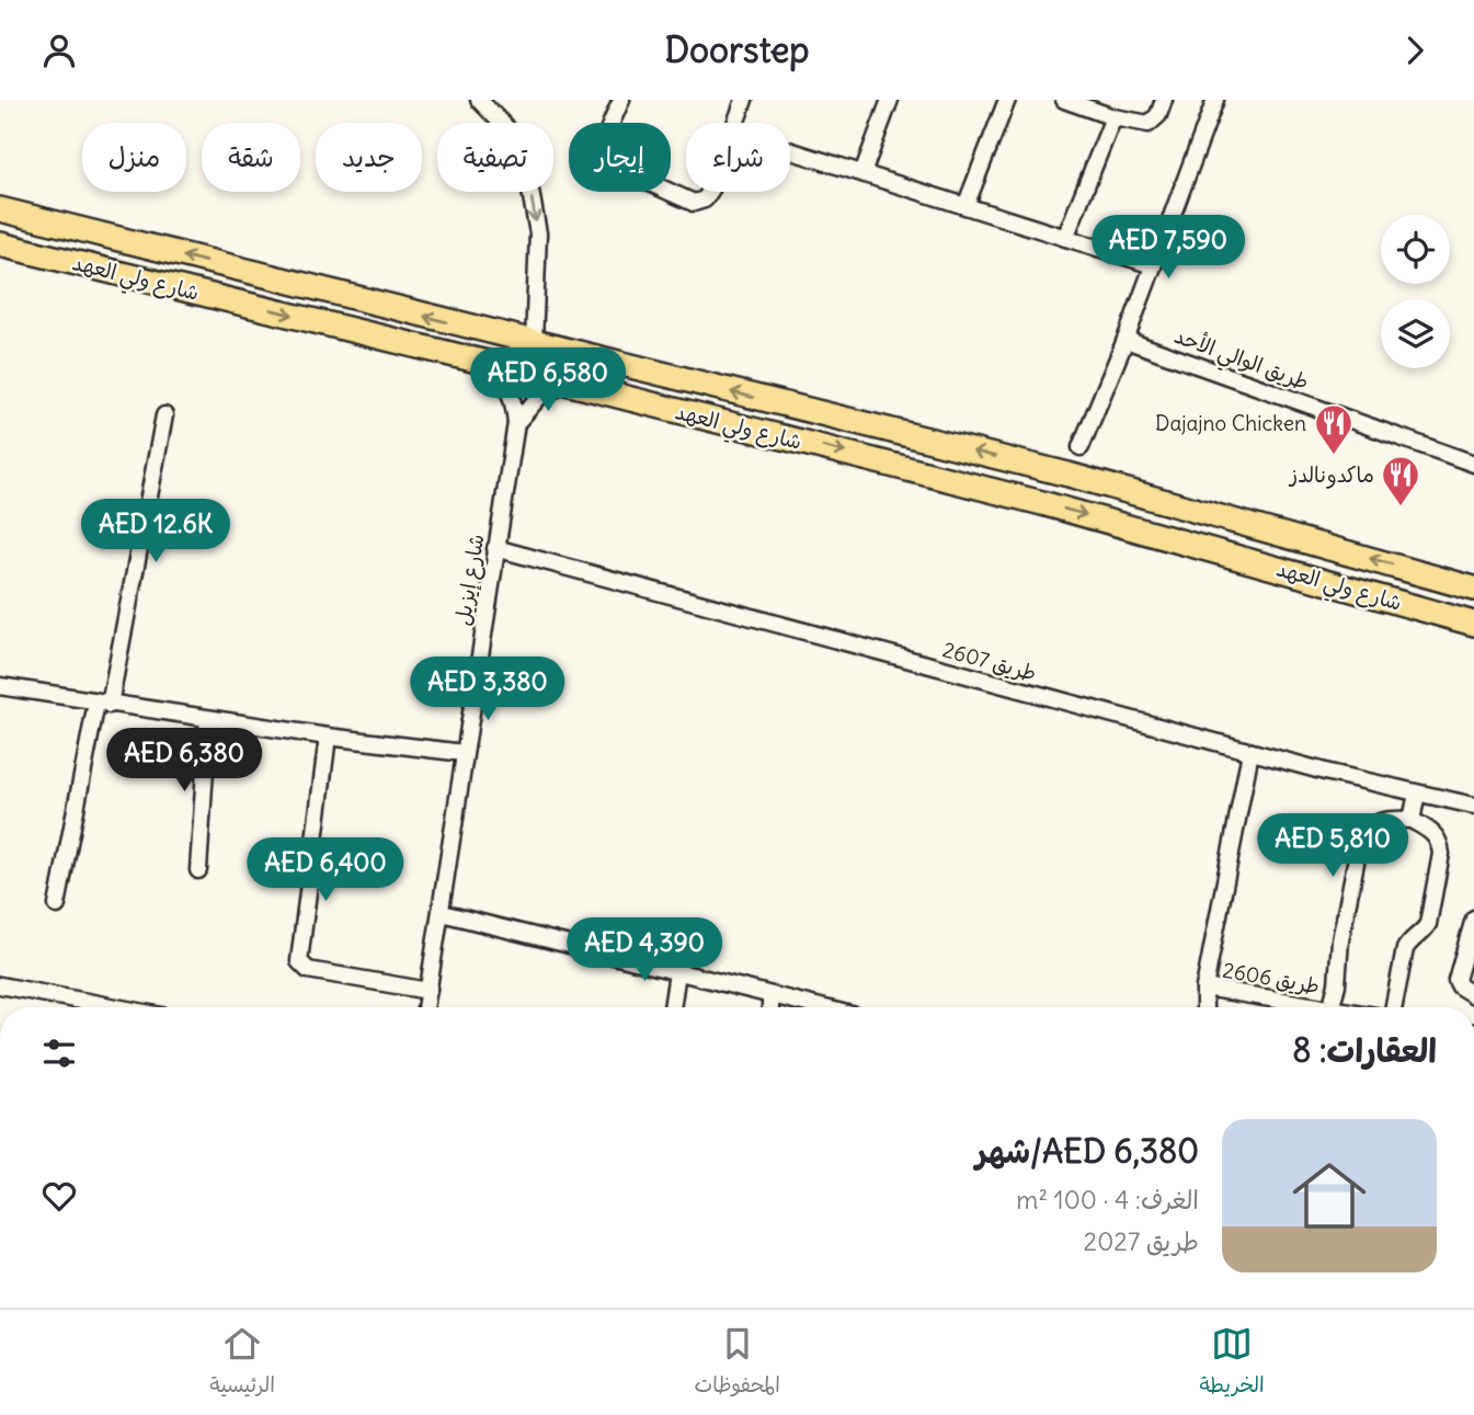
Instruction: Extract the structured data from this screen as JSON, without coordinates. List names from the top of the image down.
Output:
{
  "streets": {
    "main road": ["شارع ولي العهد"],
    "street": [
      "طريق الوالي الأحد",
      "شارع إيزيل",
      "طريق 2607",
      "طريق 2606"
    ]
  },
  "crossings": [
    ["شارع ولي العهد", "شارع إيزيل"],
    ["شارع إيزيل", "طريق 2607"],
    ["طريق 2607", "طريق 2606"]
  ],
  "places": {
    "restaurant": ["Dajajno Chicken", "ماكدونالدز"]
  },
  "page": {
    "header": "Doorstep",
    "chip": [
      "شراء",
      "إيجار",
      "تصفية",
      "جديد",
      "شقة",
      "منزل"
    ],
    "price": [
      "AED 7,590",
      "AED 6,580",
      "AED 12.6K",
      "AED 3,380",
      "AED 6,380",
      "AED 5,810",
      "AED 6,400",
      "AED 4,390"
    ],
    "heading": "العقارات: 8",
    "list": [
      {
        "name": "AED 6,380/شهر",
        "note": "الغرف: 4 · 100 m² · طريق 2027"
      }
    ],
    "tabs": ["الخريطة", "المحفوظات", "الرئيسية"]
  }
}
